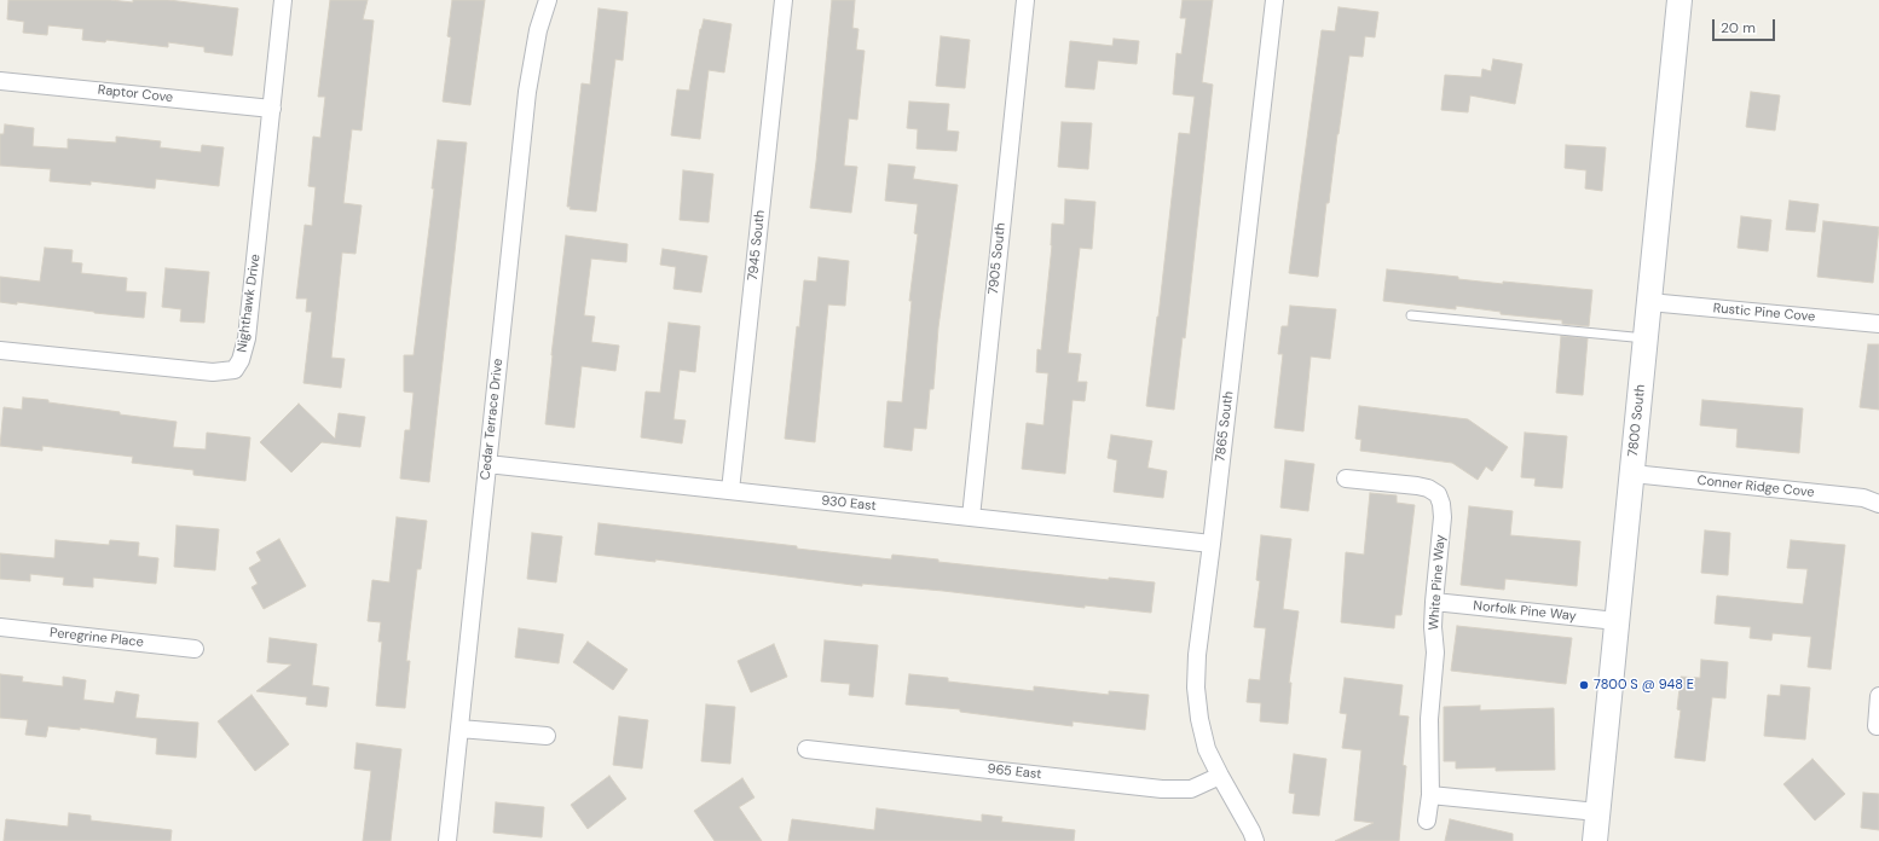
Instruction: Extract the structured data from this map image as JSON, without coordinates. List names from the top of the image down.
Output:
{
  "streets": {
    "main road": ["7800 South"],
    "street": [
      "Raptor Cove",
      "7945 South",
      "7905 South",
      "Nighthawk Drive",
      "Rustic Pine Cove",
      "Cedar Terrace Drive",
      "7865 South",
      "Conner Ridge Cove",
      "930 East",
      "White Pine Way",
      "Norfolk Pine Way",
      "Peregrine Place",
      "965 East"
    ]
  },
  "crossings": [
    ["Raptor Cove", "Nighthawk Drive"],
    ["7945 South", "930 East"],
    ["7905 South", "930 East"],
    ["Rustic Pine Cove", "7800 South"],
    ["Cedar Terrace Drive", "930 East"],
    ["7800 South", "Conner Ridge Cove"],
    ["7800 South", "Norfolk Pine Way"],
    ["7865 South", "930 East"],
    ["7865 South", "965 East"],
    ["White Pine Way", "Norfolk Pine Way"]
  ],
  "places": ["7800 S @ 948 E"],
  "scale_bar": "20 m"
}
